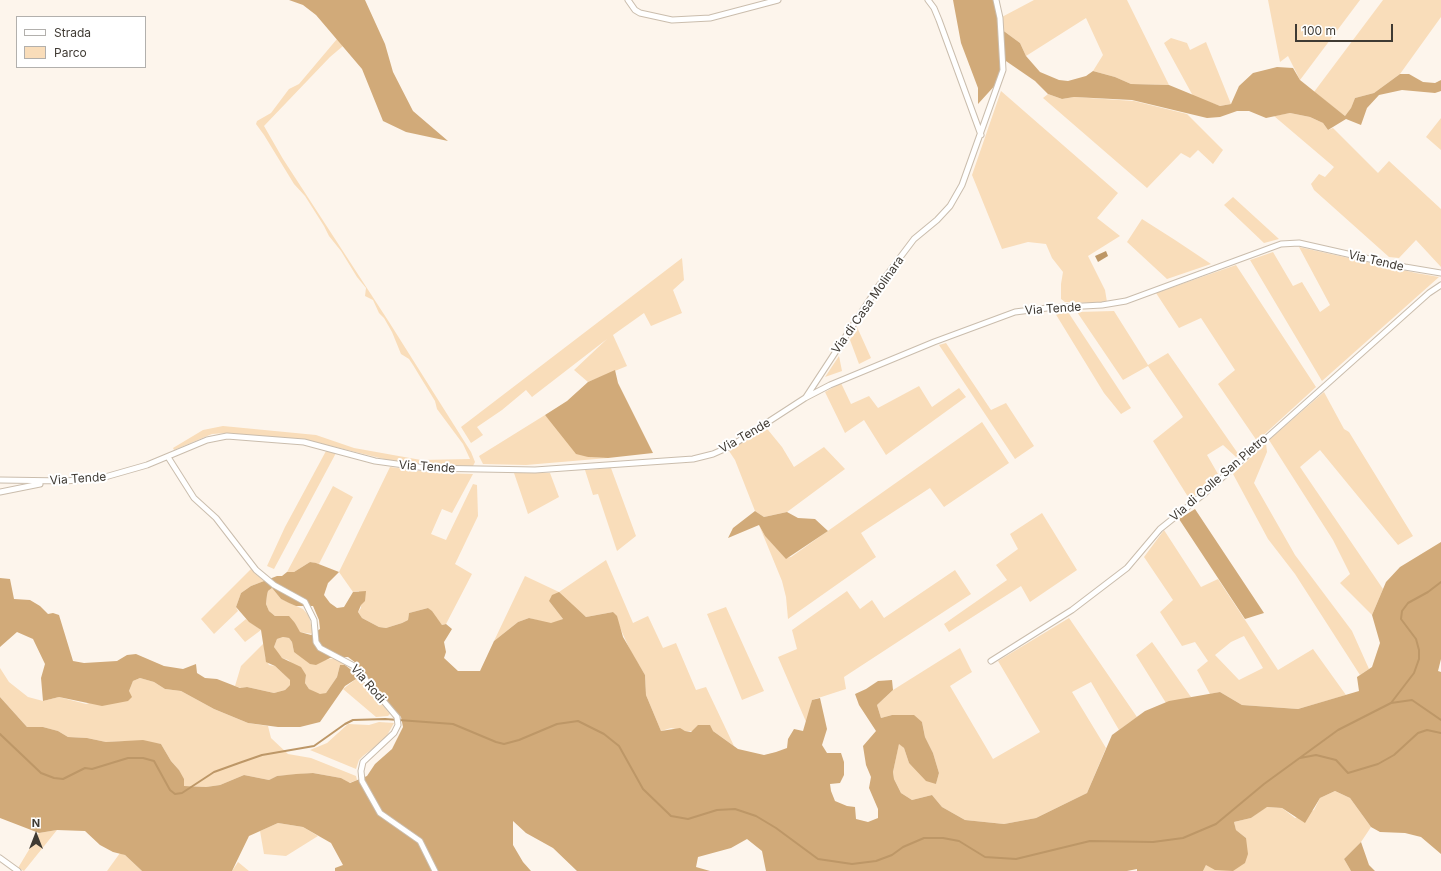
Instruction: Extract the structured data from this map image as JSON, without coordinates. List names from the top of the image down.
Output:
{
  "streets": {
    "street": [
      "Via Tende",
      "Via di Casa Molinara",
      "Via di Colle San Pietro",
      "Via Rodi"
    ]
  },
  "crossings": [
    ["Via Tende", "Via di Casa Molinara"],
    ["Via Tende", "Via Rodi"]
  ],
  "legend": ["Strada", "Parco"],
  "scale_bar": "100 m",
  "north": "top"
}
